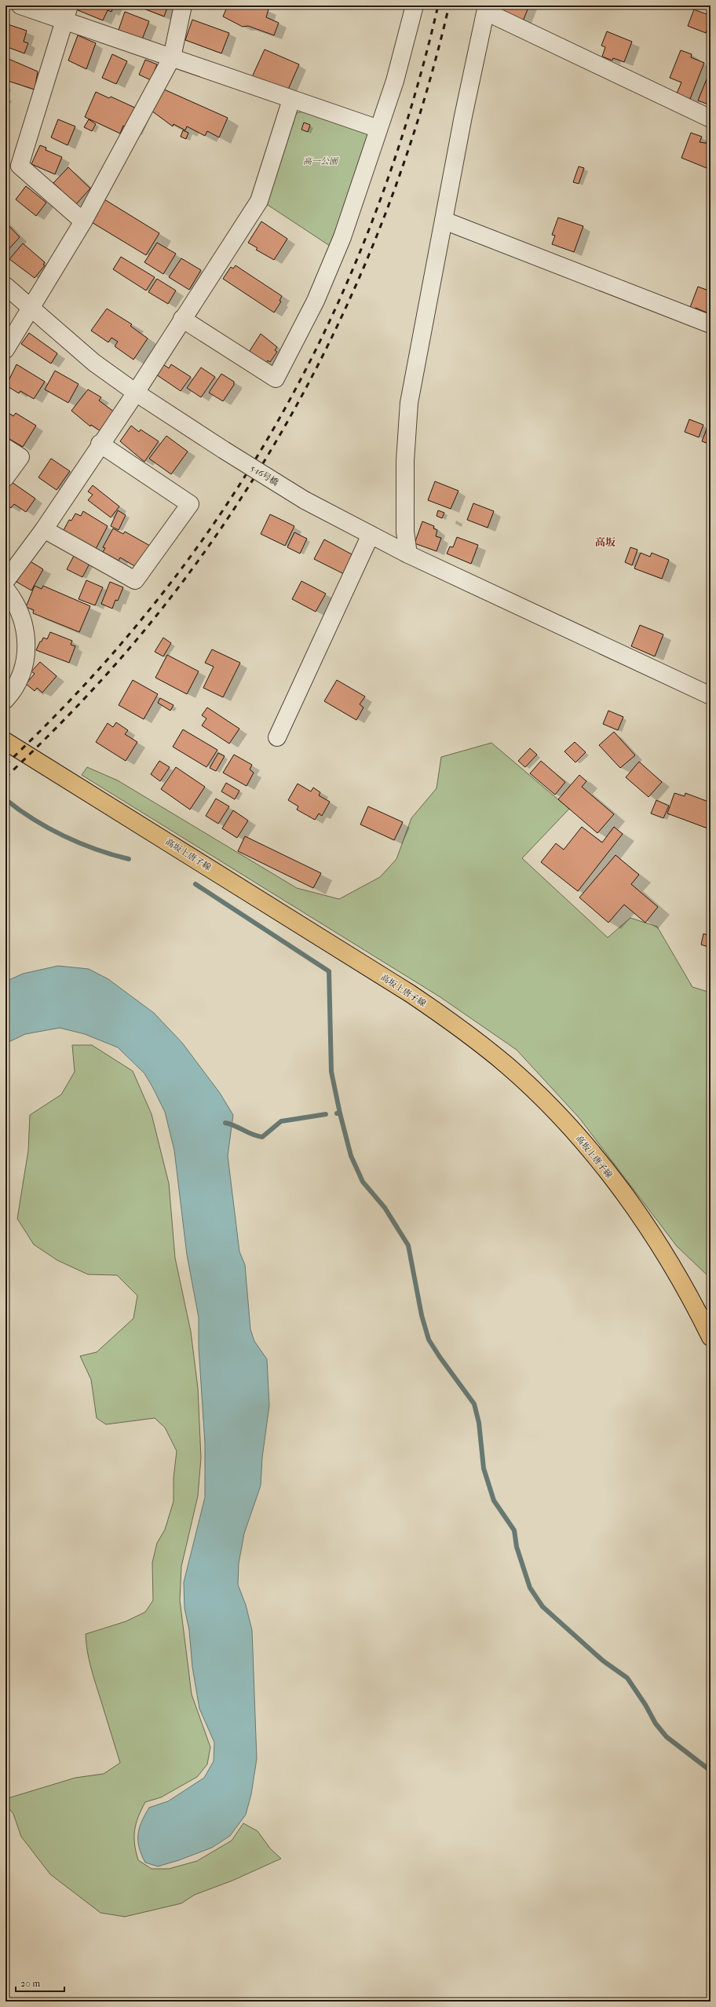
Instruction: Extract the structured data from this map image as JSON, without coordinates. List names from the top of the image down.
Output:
{
  "streets": {
    "main road": ["高坂上唐子線"],
    "street": ["5-16号橋"]
  },
  "districts": ["高坂"],
  "parks": ["高一公園"],
  "scale_bar": "20 m"
}
